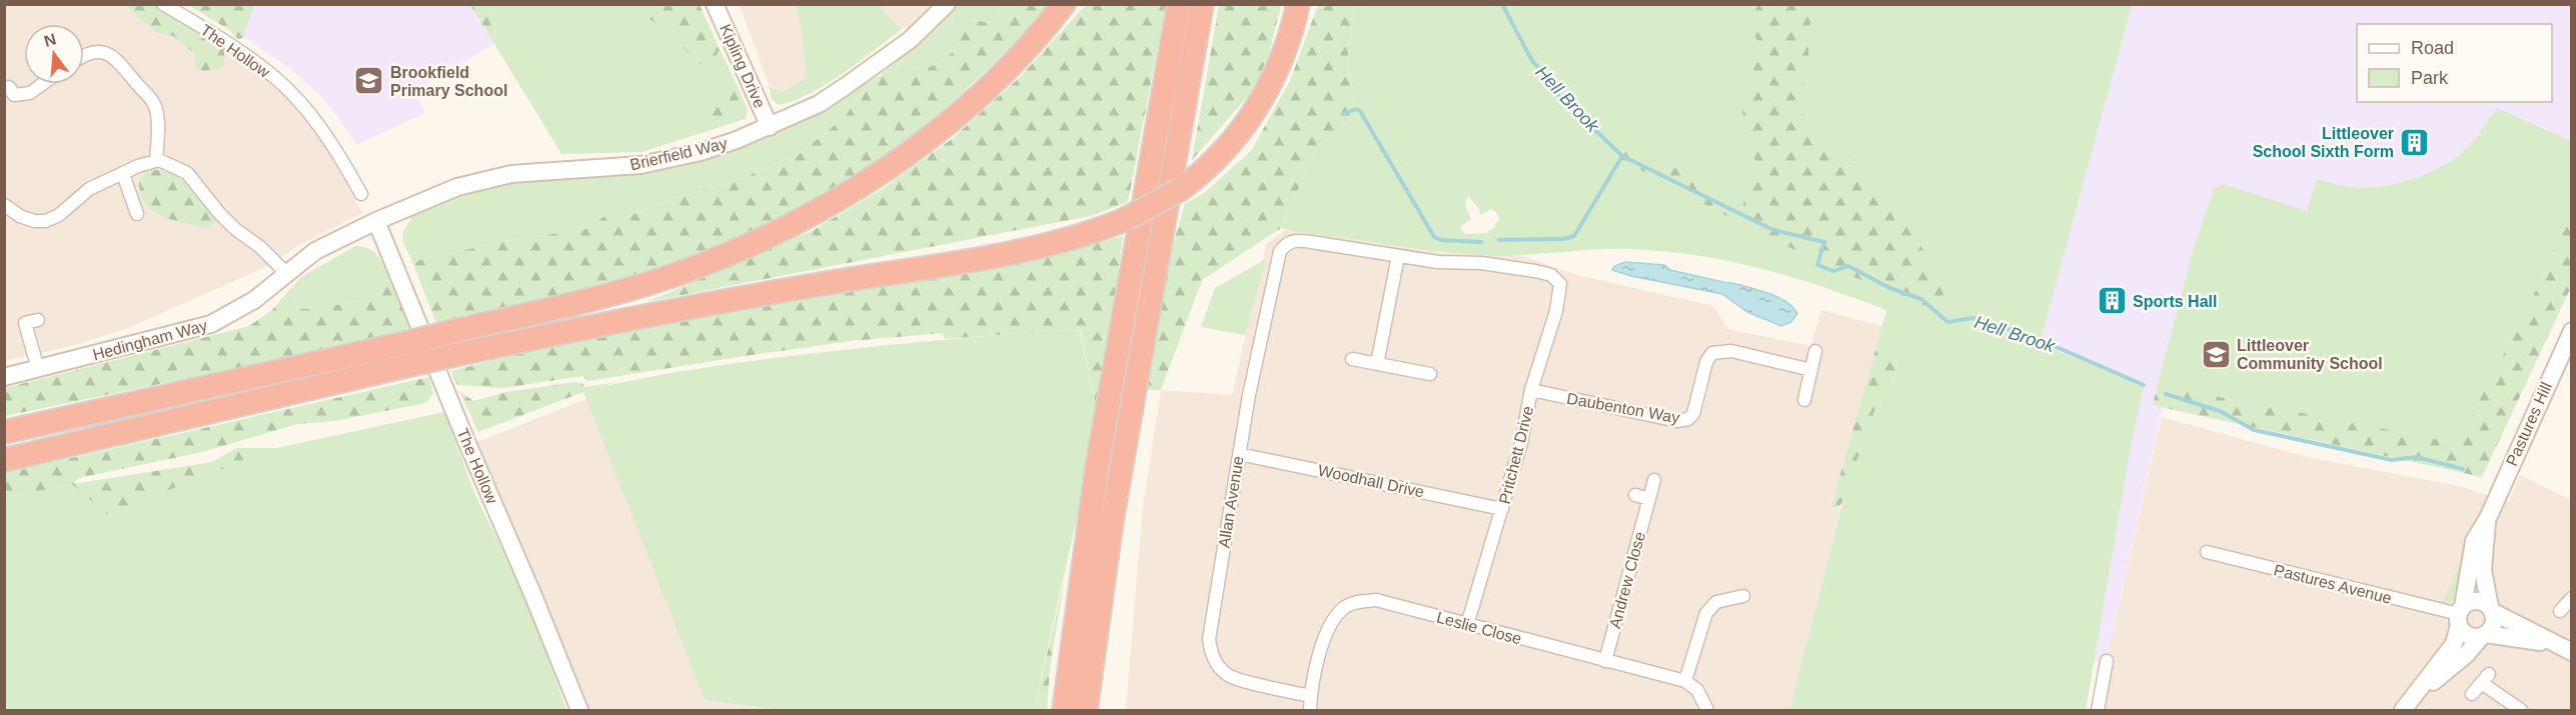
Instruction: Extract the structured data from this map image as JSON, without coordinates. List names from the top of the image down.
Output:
{
  "streets": {
    "street": [
      "The Hollow",
      "Kipling Drive",
      "Brierfield Way",
      "Hedingham Way",
      "Daubenton Way",
      "Pastures Hill",
      "Pritchett Drive",
      "Woodhall Drive",
      "Allan Avenue",
      "Andrew Close",
      "Pastures Avenue",
      "Leslie Close"
    ]
  },
  "crossings": [
    ["The Hollow", "Brierfield Way"],
    ["The Hollow", "Hedingham Way"],
    ["Kipling Drive", "Brierfield Way"],
    ["Brierfield Way", "Hedingham Way"],
    ["Daubenton Way", "Pritchett Drive"],
    ["Pastures Hill", "Pastures Avenue"],
    ["Pritchett Drive", "Woodhall Drive"],
    ["Pritchett Drive", "Allan Avenue"],
    ["Pritchett Drive", "Leslie Close"],
    ["Woodhall Drive", "Allan Avenue"],
    ["Allan Avenue", "Leslie Close"],
    ["Andrew Close", "Leslie Close"]
  ],
  "water": ["Hell Brook"],
  "places": {
    "school or university": ["Brookfield Primary School", "Littleover Community School"],
    "building": ["Littleover School Sixth Form", "Sports Hall"]
  },
  "legend": ["Road", "Park"],
  "north": "top"
}
